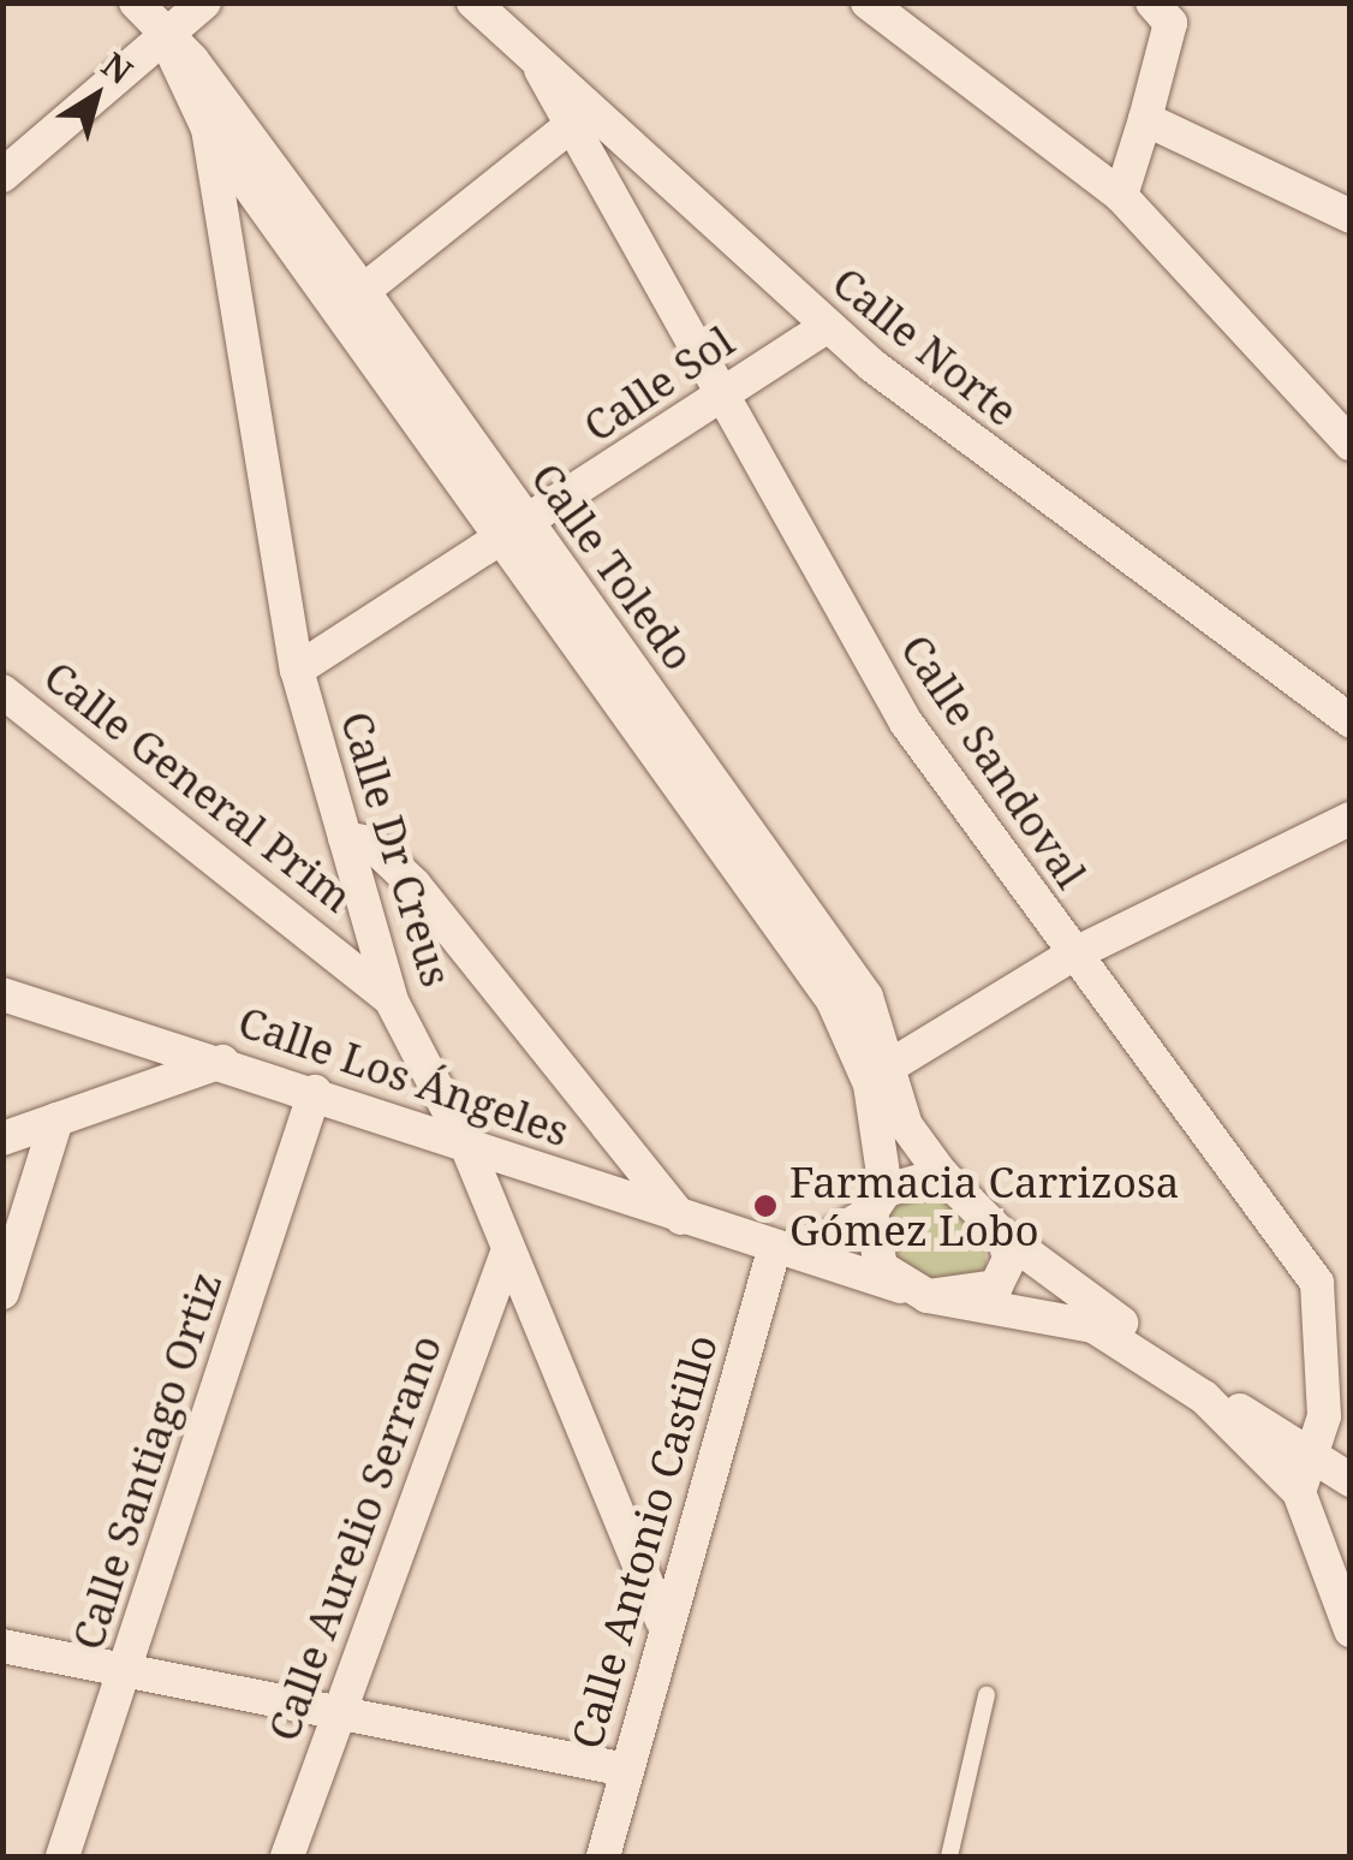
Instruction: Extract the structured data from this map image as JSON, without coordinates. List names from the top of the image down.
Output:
{
  "streets": {
    "street": [
      "Calle Norte",
      "Calle Sol",
      "Calle Toledo",
      "Calle Sandoval",
      "Calle General Prim",
      "Calle Dr Creus",
      "Calle Los Ángeles",
      "Calle Santiago Ortiz",
      "Calle Aurelio Serrano",
      "Calle Antonio Castillo"
    ]
  },
  "crossings": [
    ["Calle Norte", "Calle Sol"],
    ["Calle Norte", "Calle Sandoval"],
    ["Calle Sol", "Calle Toledo"],
    ["Calle Sol", "Calle Sandoval"],
    ["Calle Sol", "Calle Dr Creus"],
    ["Calle Toledo", "Calle Dr Creus"],
    ["Calle Toledo", "Calle Los Ángeles"],
    ["Calle Sandoval", "Calle Los Ángeles"],
    ["Calle General Prim", "Calle Dr Creus"],
    ["Calle Dr Creus", "Calle Los Ángeles"],
    ["Calle Dr Creus", "Calle Aurelio Serrano"],
    ["Calle Dr Creus", "Calle Antonio Castillo"],
    ["Calle Los Ángeles", "Calle Santiago Ortiz"],
    ["Calle Los Ángeles", "Calle Antonio Castillo"]
  ],
  "places": ["Farmacia Carrizosa Gómez Lobo"],
  "north": "top right"
}
